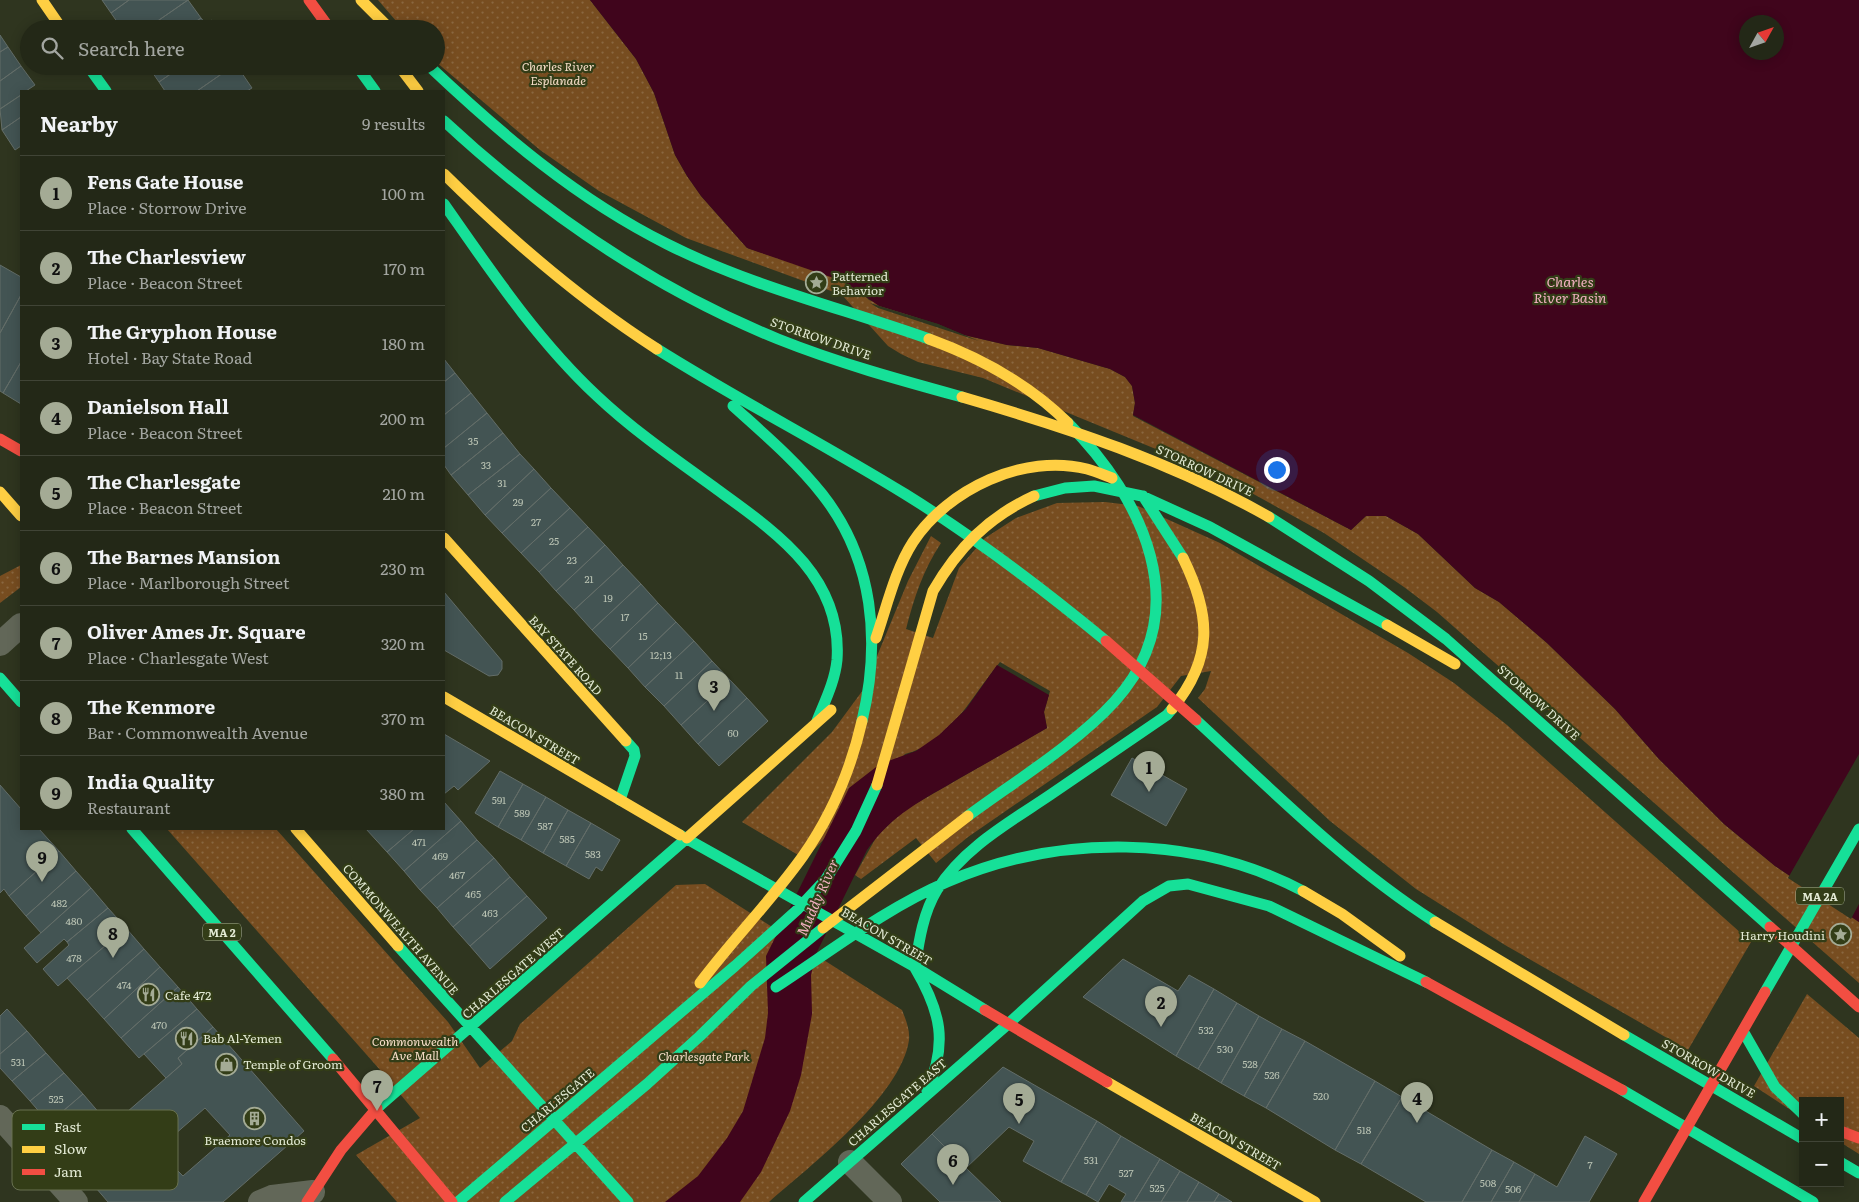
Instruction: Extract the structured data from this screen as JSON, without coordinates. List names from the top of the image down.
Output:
{
  "streets": {
    "main road": [
      "STORROW DRIVE",
      "BAY STATE ROAD",
      "BEACON STREET",
      "MA 2A",
      "COMMONWEALTH AVENUE",
      "MA 2",
      "CHARLESGATE WEST",
      "CHARLESGATE",
      "CHARLESGATE EAST"
    ]
  },
  "crossings": [
    ["BAY STATE ROAD", "BEACON STREET"],
    ["BEACON STREET", "CHARLESGATE WEST"],
    ["BEACON STREET", "CHARLESGATE EAST"],
    ["COMMONWEALTH AVENUE", "CHARLESGATE WEST"],
    ["MA 2", "CHARLESGATE WEST"]
  ],
  "water": ["Charles River Basin", "Muddy River"],
  "parks": ["Charles River Esplanade", "Commonwealth Ave Mall", "Charlesgate Park"],
  "places": {
    "place": ["Patterned Behavior", "Harry Houdini"],
    "restaurant": ["Cafe 472", "Bab Al-Yemen"],
    "shop": ["Temple of Groom"],
    "building": ["Braemore Condos"]
  },
  "house_numbers": [
    "35",
    "33",
    "31",
    "29",
    "27",
    "25",
    "23",
    "21",
    "19",
    "17",
    "15",
    "12;13",
    "11",
    "60",
    "591",
    "589",
    "587",
    "585",
    "471",
    "583",
    "469",
    "467",
    "465",
    "482",
    "463",
    "480",
    "478",
    "474",
    "470",
    "532",
    "530",
    "531",
    "528",
    "526",
    "520",
    "525",
    "518",
    "531",
    "7",
    "527",
    "508",
    "525",
    "506"
  ],
  "legend": ["Fast", "Slow", "Jam"],
  "north": "top right",
  "page": {
    "search": "Search here",
    "heading": ["Nearby", "9 results"],
    "list": [
      {
        "mark": "1",
        "name": "Fens Gate House",
        "note": "Place · Storrow Drive",
        "value": "100 m"
      },
      {
        "mark": "2",
        "name": "The Charlesview",
        "note": "Place · Beacon Street",
        "value": "170 m"
      },
      {
        "mark": "3",
        "name": "The Gryphon House",
        "note": "Hotel · Bay State Road",
        "value": "180 m"
      },
      {
        "mark": "4",
        "name": "Danielson Hall",
        "note": "Place · Beacon Street",
        "value": "200 m"
      },
      {
        "mark": "5",
        "name": "The Charlesgate",
        "note": "Place · Beacon Street",
        "value": "210 m"
      },
      {
        "mark": "6",
        "name": "The Barnes Mansion",
        "note": "Place · Marlborough Street",
        "value": "230 m"
      },
      {
        "mark": "7",
        "name": "Oliver Ames Jr. Square",
        "note": "Place · Charlesgate West",
        "value": "320 m"
      },
      {
        "mark": "8",
        "name": "The Kenmore",
        "note": "Bar · Commonwealth Avenue",
        "value": "370 m"
      },
      {
        "mark": "9",
        "name": "India Quality",
        "note": "Restaurant",
        "value": "380 m"
      }
    ],
    "pins": [
      "3",
      "1",
      "9",
      "8",
      "2",
      "7",
      "4",
      "5",
      "6"
    ],
    "map_buttons": ["+", "−"]
  }
}
